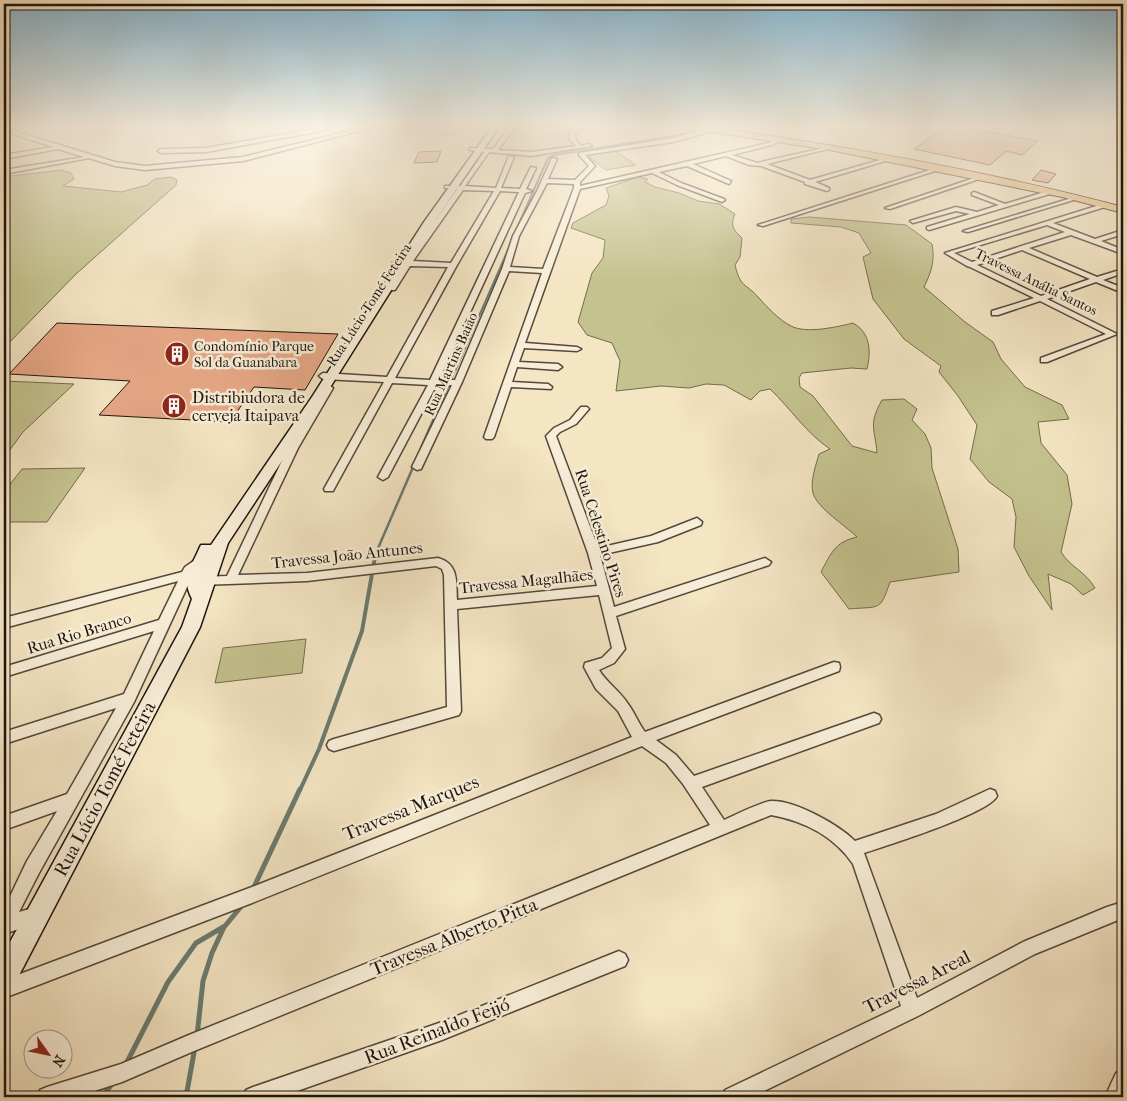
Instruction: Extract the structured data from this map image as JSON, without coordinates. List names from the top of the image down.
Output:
{
  "streets": {
    "main road": ["Rua Lúcio Tomé Feteira"],
    "street": [
      "Travessa Anália Santos",
      "Rua Martins Baião",
      "Rua Celestino Pires",
      "Travessa João Antunes",
      "Travessa Magalhães",
      "Rua Rio Branco",
      "Travessa Marques",
      "Travessa Alberto Pitta",
      "Travessa Areal",
      "Rua Reinaldo Feijó"
    ]
  },
  "crossings": [
    ["Rua Lúcio Tomé Feteira", "Travessa João Antunes"],
    ["Rua Lúcio Tomé Feteira", "Rua Rio Branco"],
    ["Rua Celestino Pires", "Travessa Magalhães"],
    ["Rua Celestino Pires", "Travessa Marques"],
    ["Rua Celestino Pires", "Travessa Alberto Pitta"],
    ["Travessa João Antunes", "Travessa Magalhães"],
    ["Travessa Alberto Pitta", "Travessa Areal"]
  ],
  "places": {
    "building": ["Condomínio Parque Sol da Guanabara", "Distribiudora de cerveja Itaipava"]
  },
  "north": "bottom right"
}
